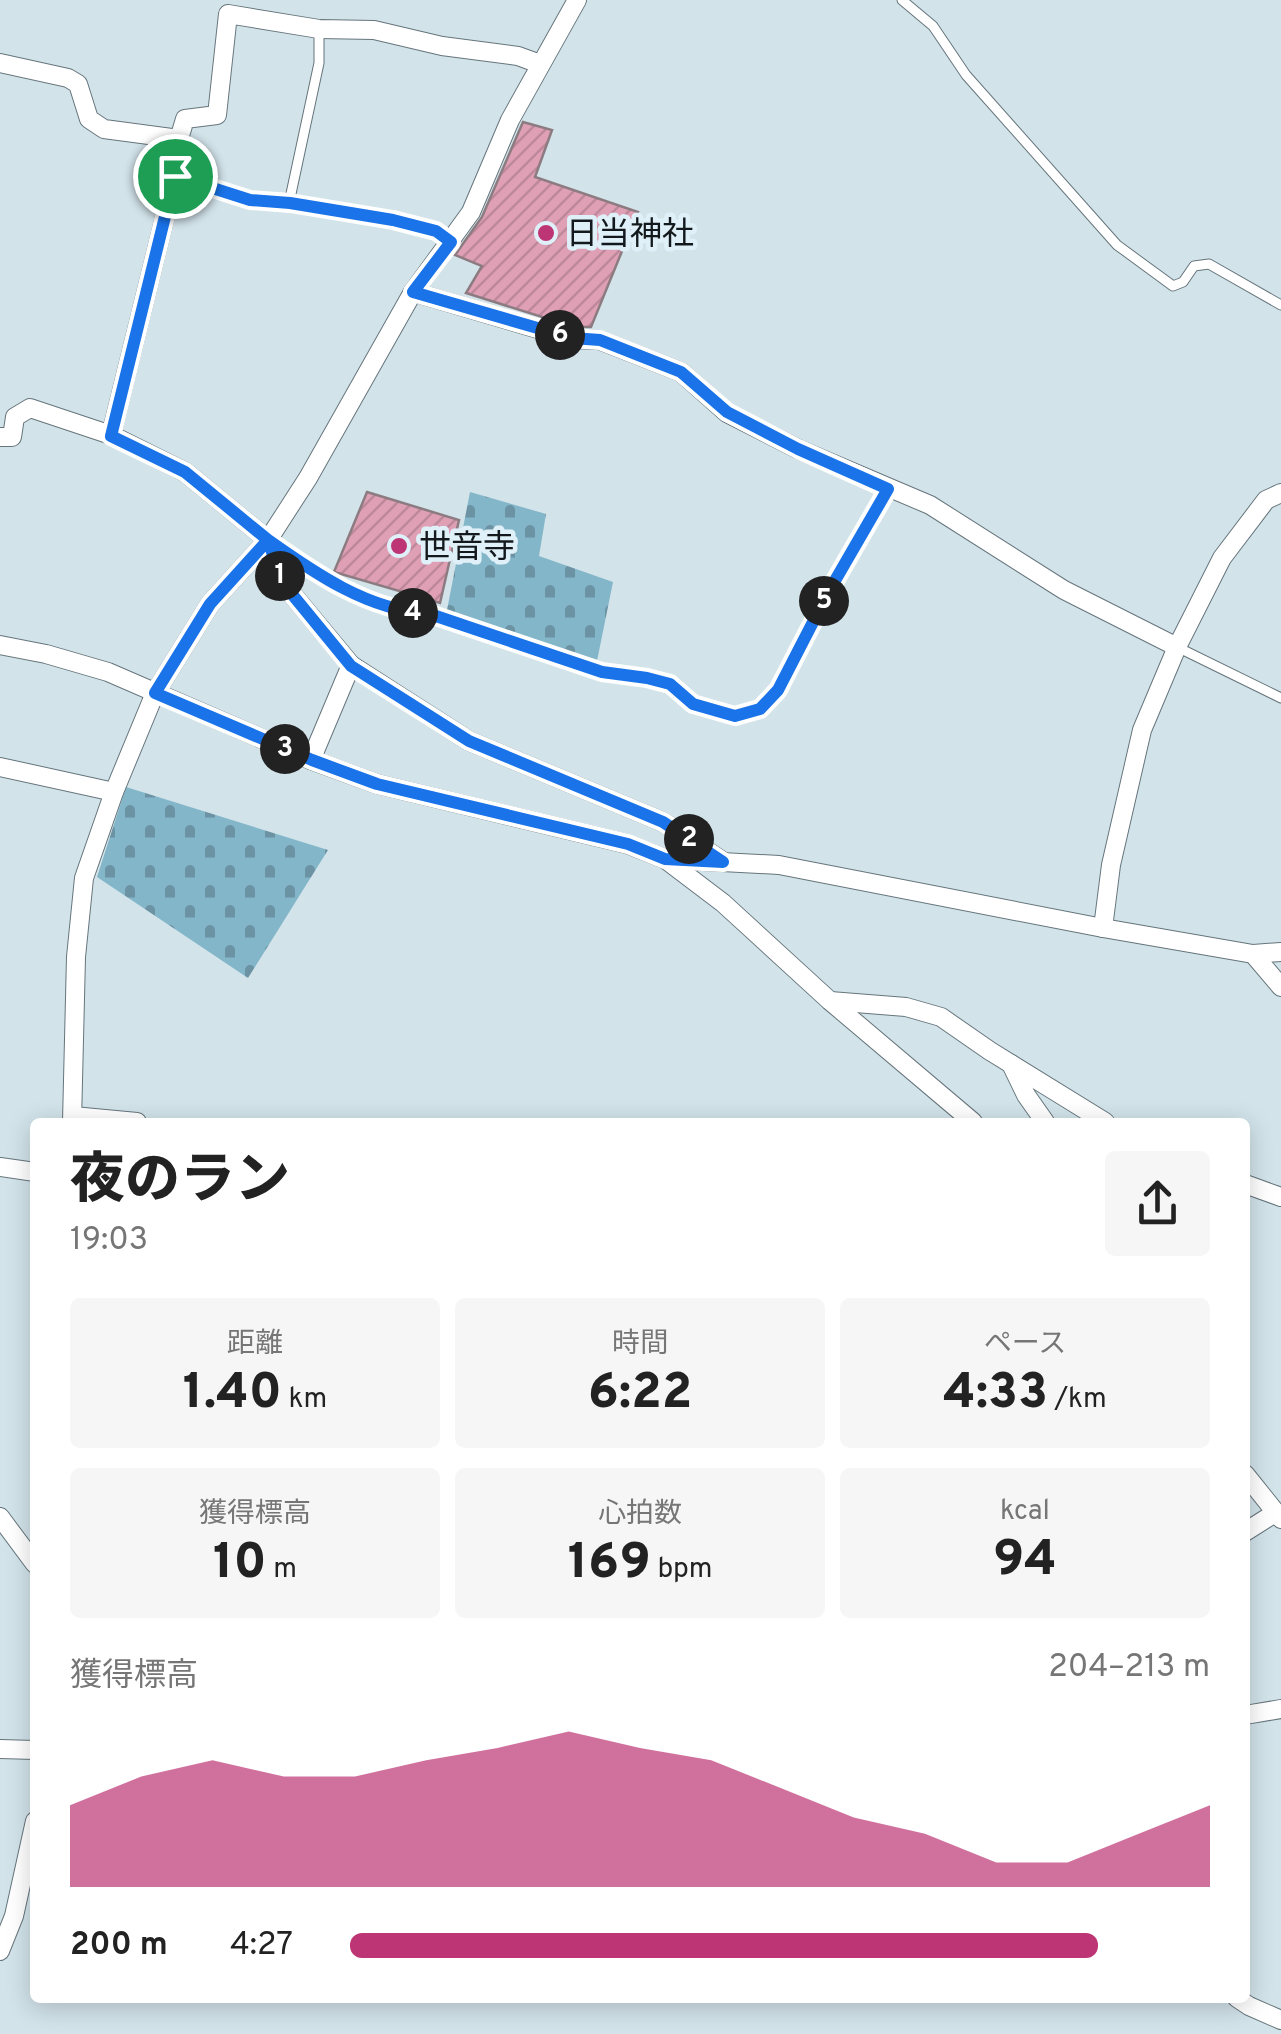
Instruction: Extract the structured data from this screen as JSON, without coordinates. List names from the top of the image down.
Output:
{
  "places": ["日当神社", "世音寺"],
  "page": {
    "pins": [
      "6",
      "1",
      "5",
      "4",
      "3",
      "2"
    ],
    "heading": ["夜のラン", "19:03"],
    "stats": [
      ["距離", "1.40 km"],
      ["時間", "6:22"],
      ["ペース", "4:33 /km"],
      ["獲得標高", "10 m"],
      ["心拍数", "169 bpm"],
      ["kcal", "94"]
    ],
    "chart": ["獲得標高", "204–213 m"],
    "list": [
      {
        "name": "200 m",
        "note": "4:27"
      }
    ]
  }
}
